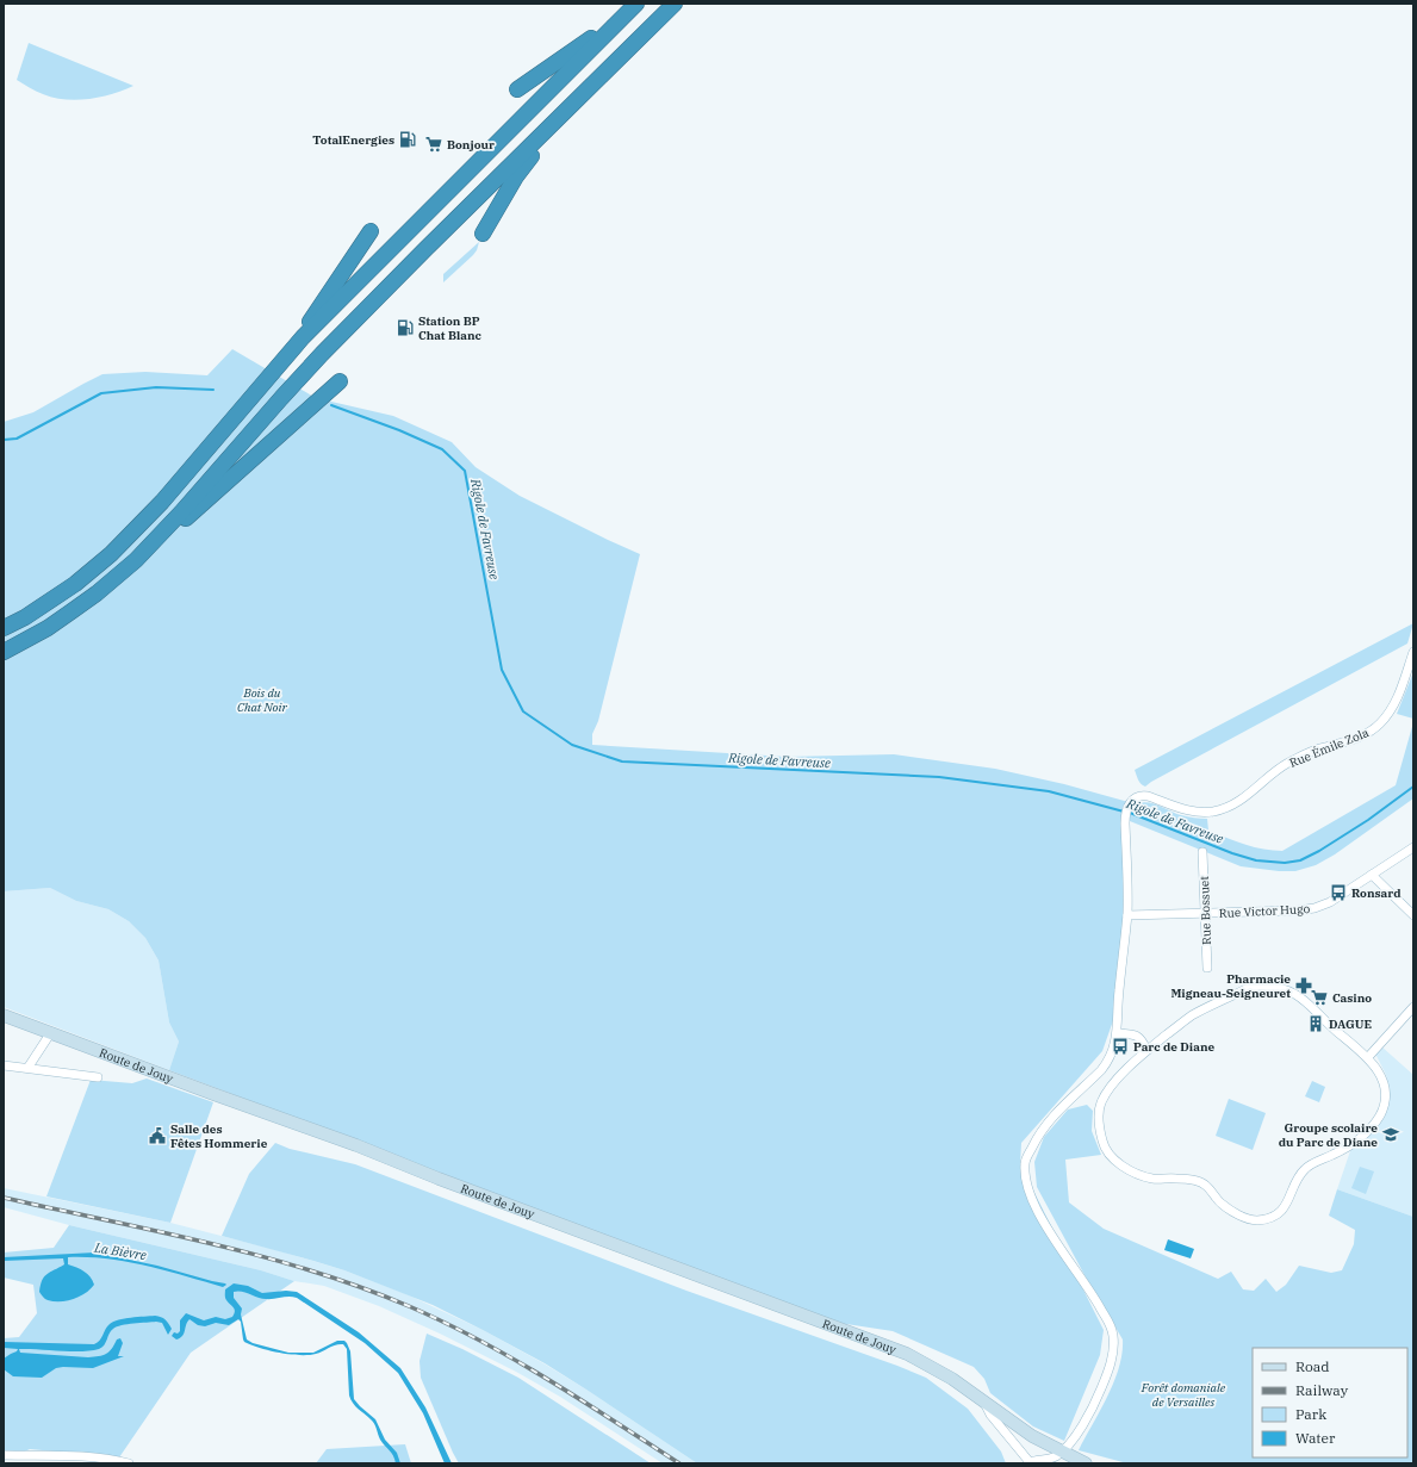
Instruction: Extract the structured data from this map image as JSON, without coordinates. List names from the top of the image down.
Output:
{
  "streets": {
    "main road": ["Route de Jouy"],
    "street": ["Rue Émile Zola", "Rue Bossuet", "Rue Victor Hugo"]
  },
  "crossings": [
    ["Rue Émile Zola", "Rue Victor Hugo"],
    ["Rue Bossuet", "Rue Victor Hugo"]
  ],
  "water": ["Rigole de Favreuse", "La Bièvre"],
  "parks": ["Bois du Chat Noir", "Forêt domaniale de Versailles"],
  "places": {
    "fuel station": ["TotalEnergies", "Station BP Chat Blanc"],
    "supermarket": ["Bonjour", "Casino"],
    "bus stop": ["Ronsard", "Parc de Diane"],
    "pharmacy": ["Pharmacie Migneau-Seigneuret"],
    "building": ["DAGUE"],
    "school or university": ["Groupe scolaire du Parc de Diane"],
    "public building": ["Salle des Fêtes Hommerie"]
  },
  "legend": [
    "Road",
    "Railway",
    "Park",
    "Water"
  ]
}
